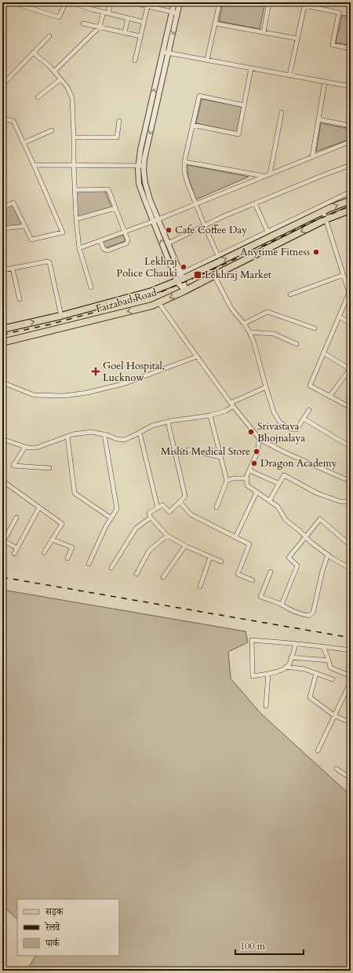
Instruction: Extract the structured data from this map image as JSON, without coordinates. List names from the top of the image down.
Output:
{
  "streets": {
    "main road": ["Faizabad Road"]
  },
  "places": {
    "other": [
      "Cafe Coffee Day",
      "Anytime Fitness",
      "Lekhraj Police Chauki",
      "Srivastava Bhojnalaya",
      "Mishti Medical Store",
      "Dragon Academy"
    ],
    "transit": ["Lekhraj Market"],
    "health": ["Goel Hospital, Lucknow"]
  },
  "legend": ["सड़क", "रेलवे", "पार्क"],
  "scale_bar": "100 m"
}
